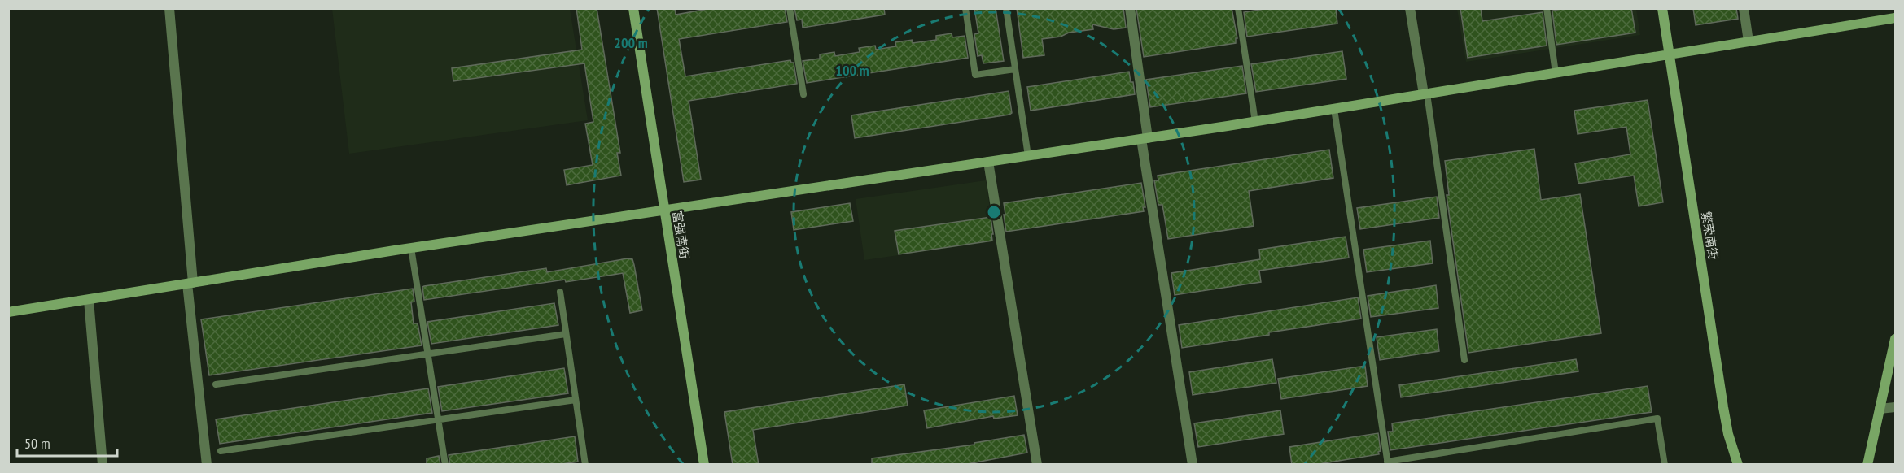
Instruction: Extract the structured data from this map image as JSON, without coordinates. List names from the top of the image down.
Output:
{
  "streets": {
    "street": ["富强南街", "繁荣南街"]
  },
  "scale_bar": "50 m",
  "rings": ["200 m", "100 m"]
}
